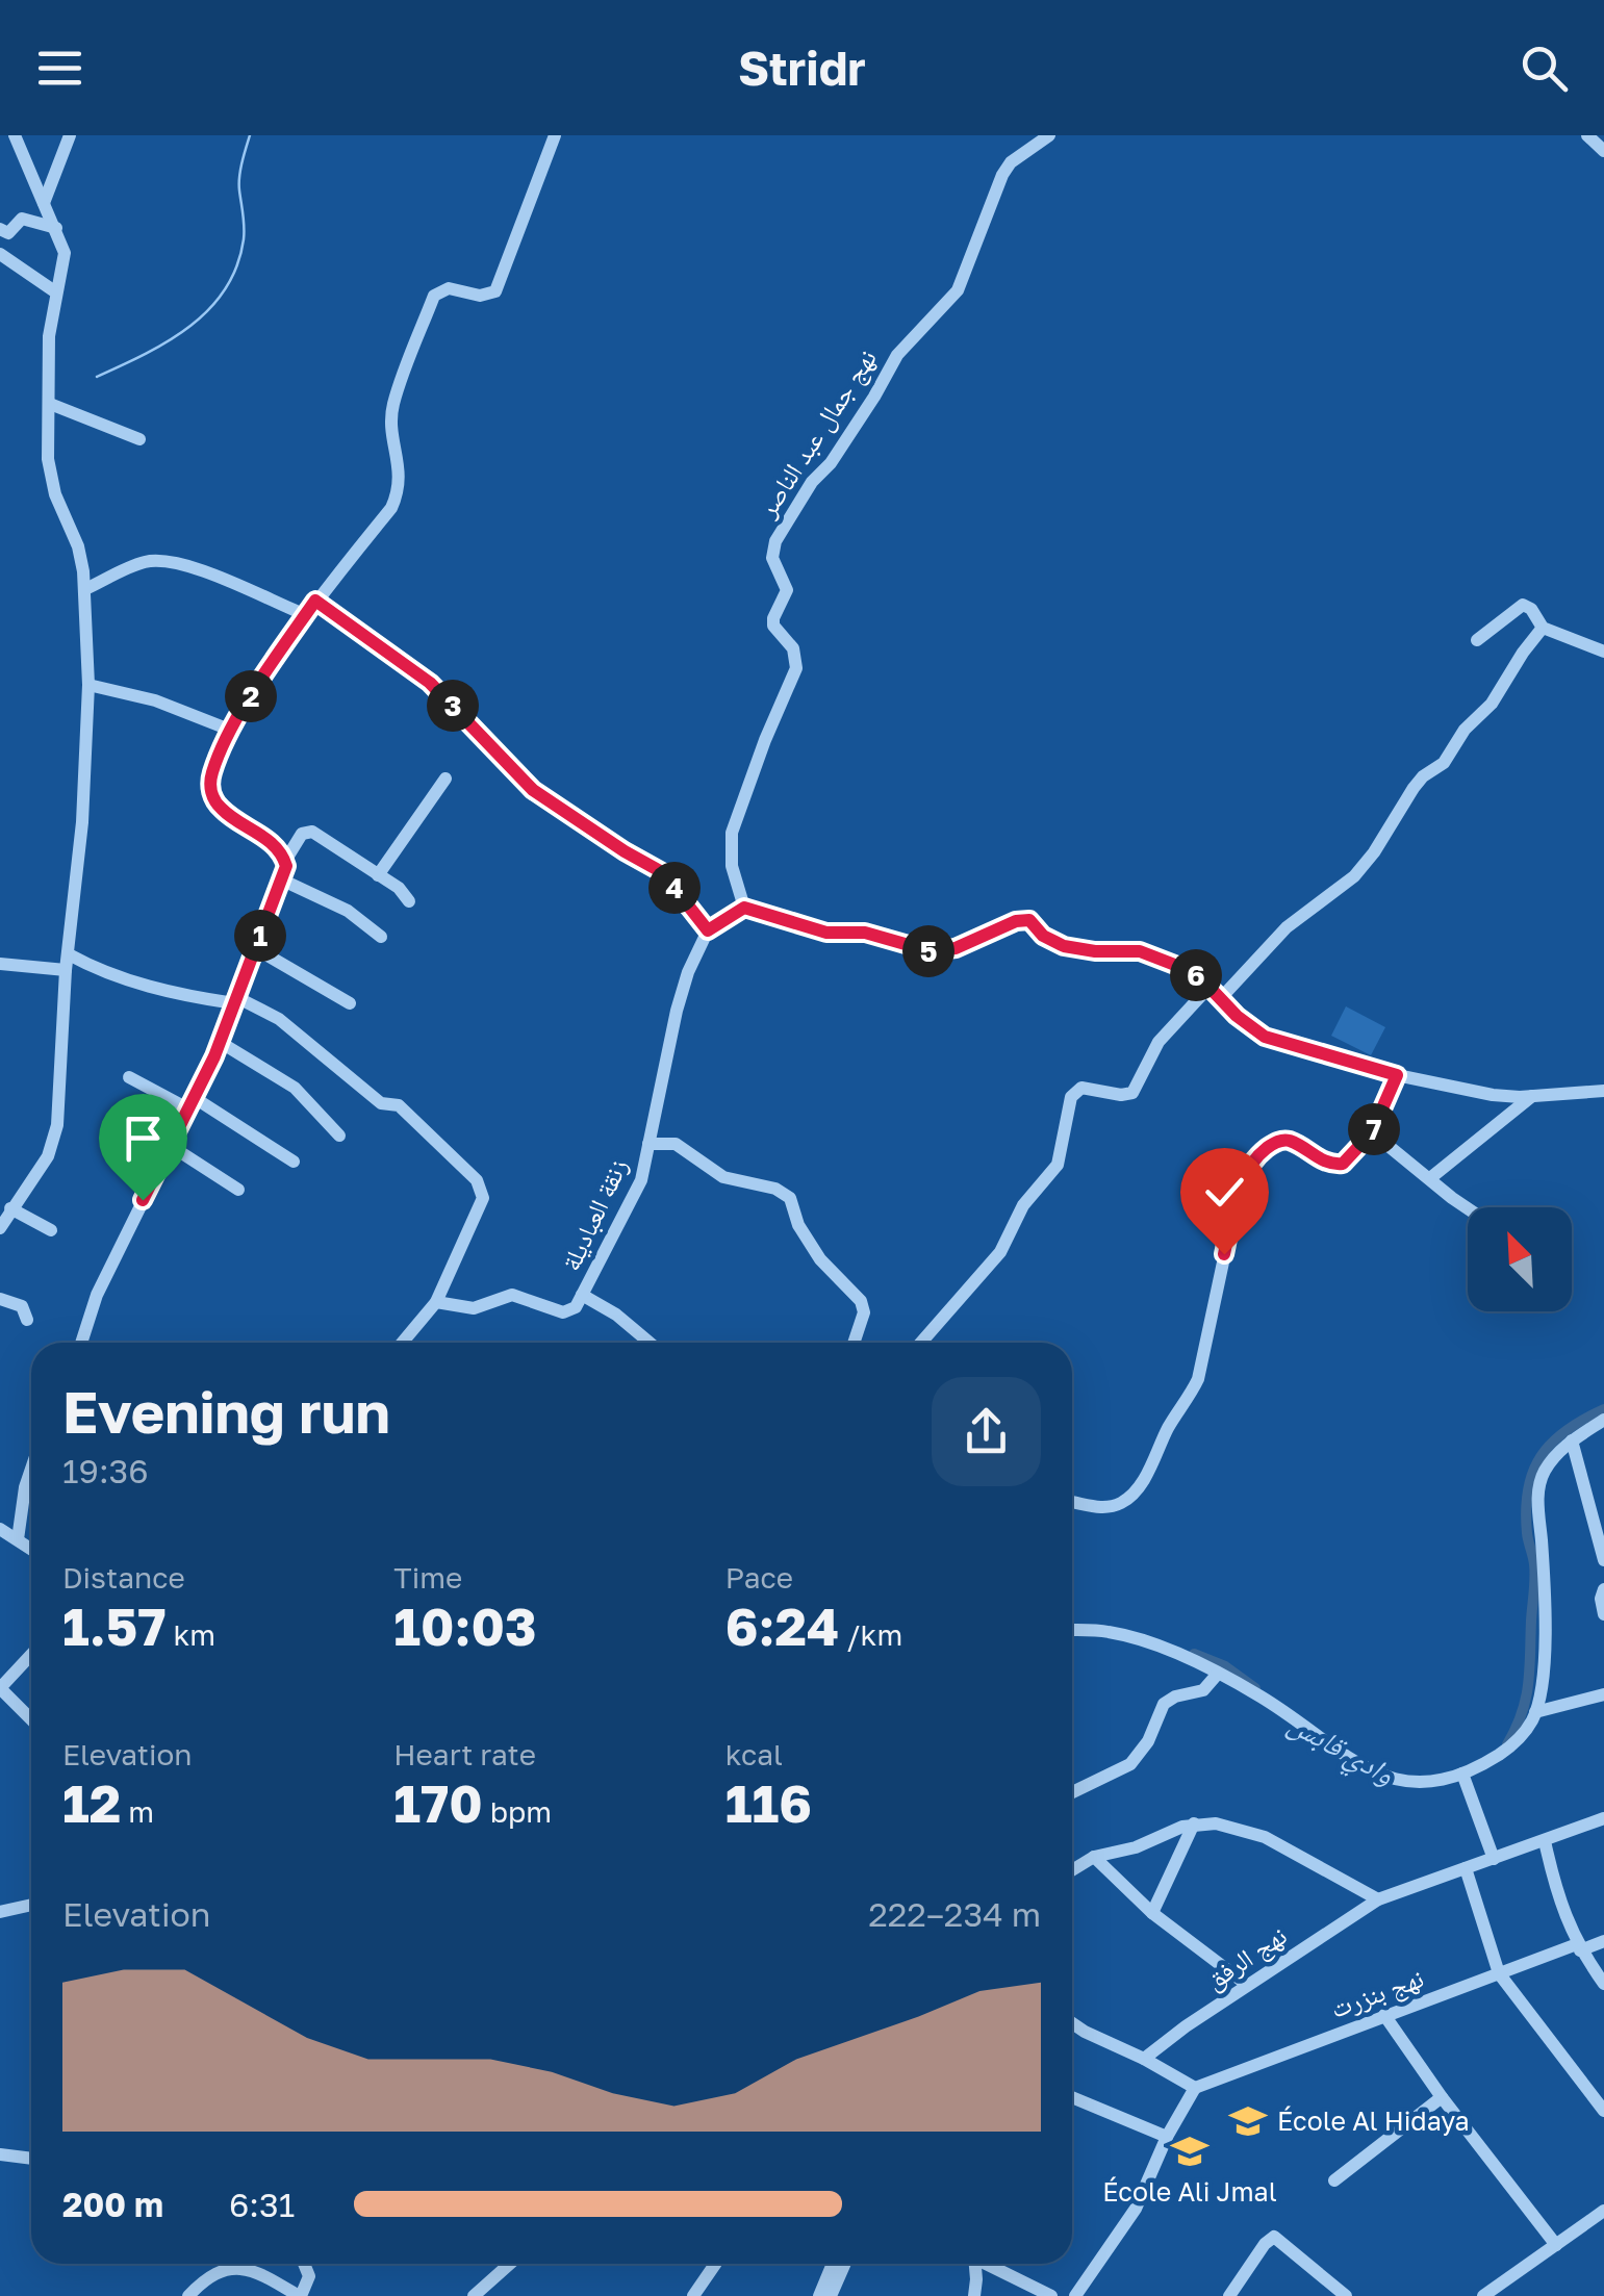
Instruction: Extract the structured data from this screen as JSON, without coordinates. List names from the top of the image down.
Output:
{
  "streets": {
    "street": [
      "نهج جمال عبد الناصر",
      "زنقة العباديلة",
      "نهج الرفق",
      "نهج بنزرت"
    ]
  },
  "water": ["وادي قابس"],
  "places": {
    "school or university": ["École Al Hidaya", "École Ali Jmal"]
  },
  "north": "top left",
  "page": {
    "header": "Stridr",
    "pins": [
      "2",
      "3",
      "4",
      "1",
      "5",
      "6",
      "7"
    ],
    "heading": ["Evening run", "19:36"],
    "stats": [
      ["Distance", "1.57 km"],
      ["Time", "10:03"],
      ["Pace", "6:24 /km"],
      ["Elevation", "12 m"],
      ["Heart rate", "170 bpm"],
      ["kcal", "116"]
    ],
    "chart": ["Elevation", "222–234 m"],
    "list": [
      {
        "name": "200 m",
        "note": "6:31"
      }
    ]
  }
}
